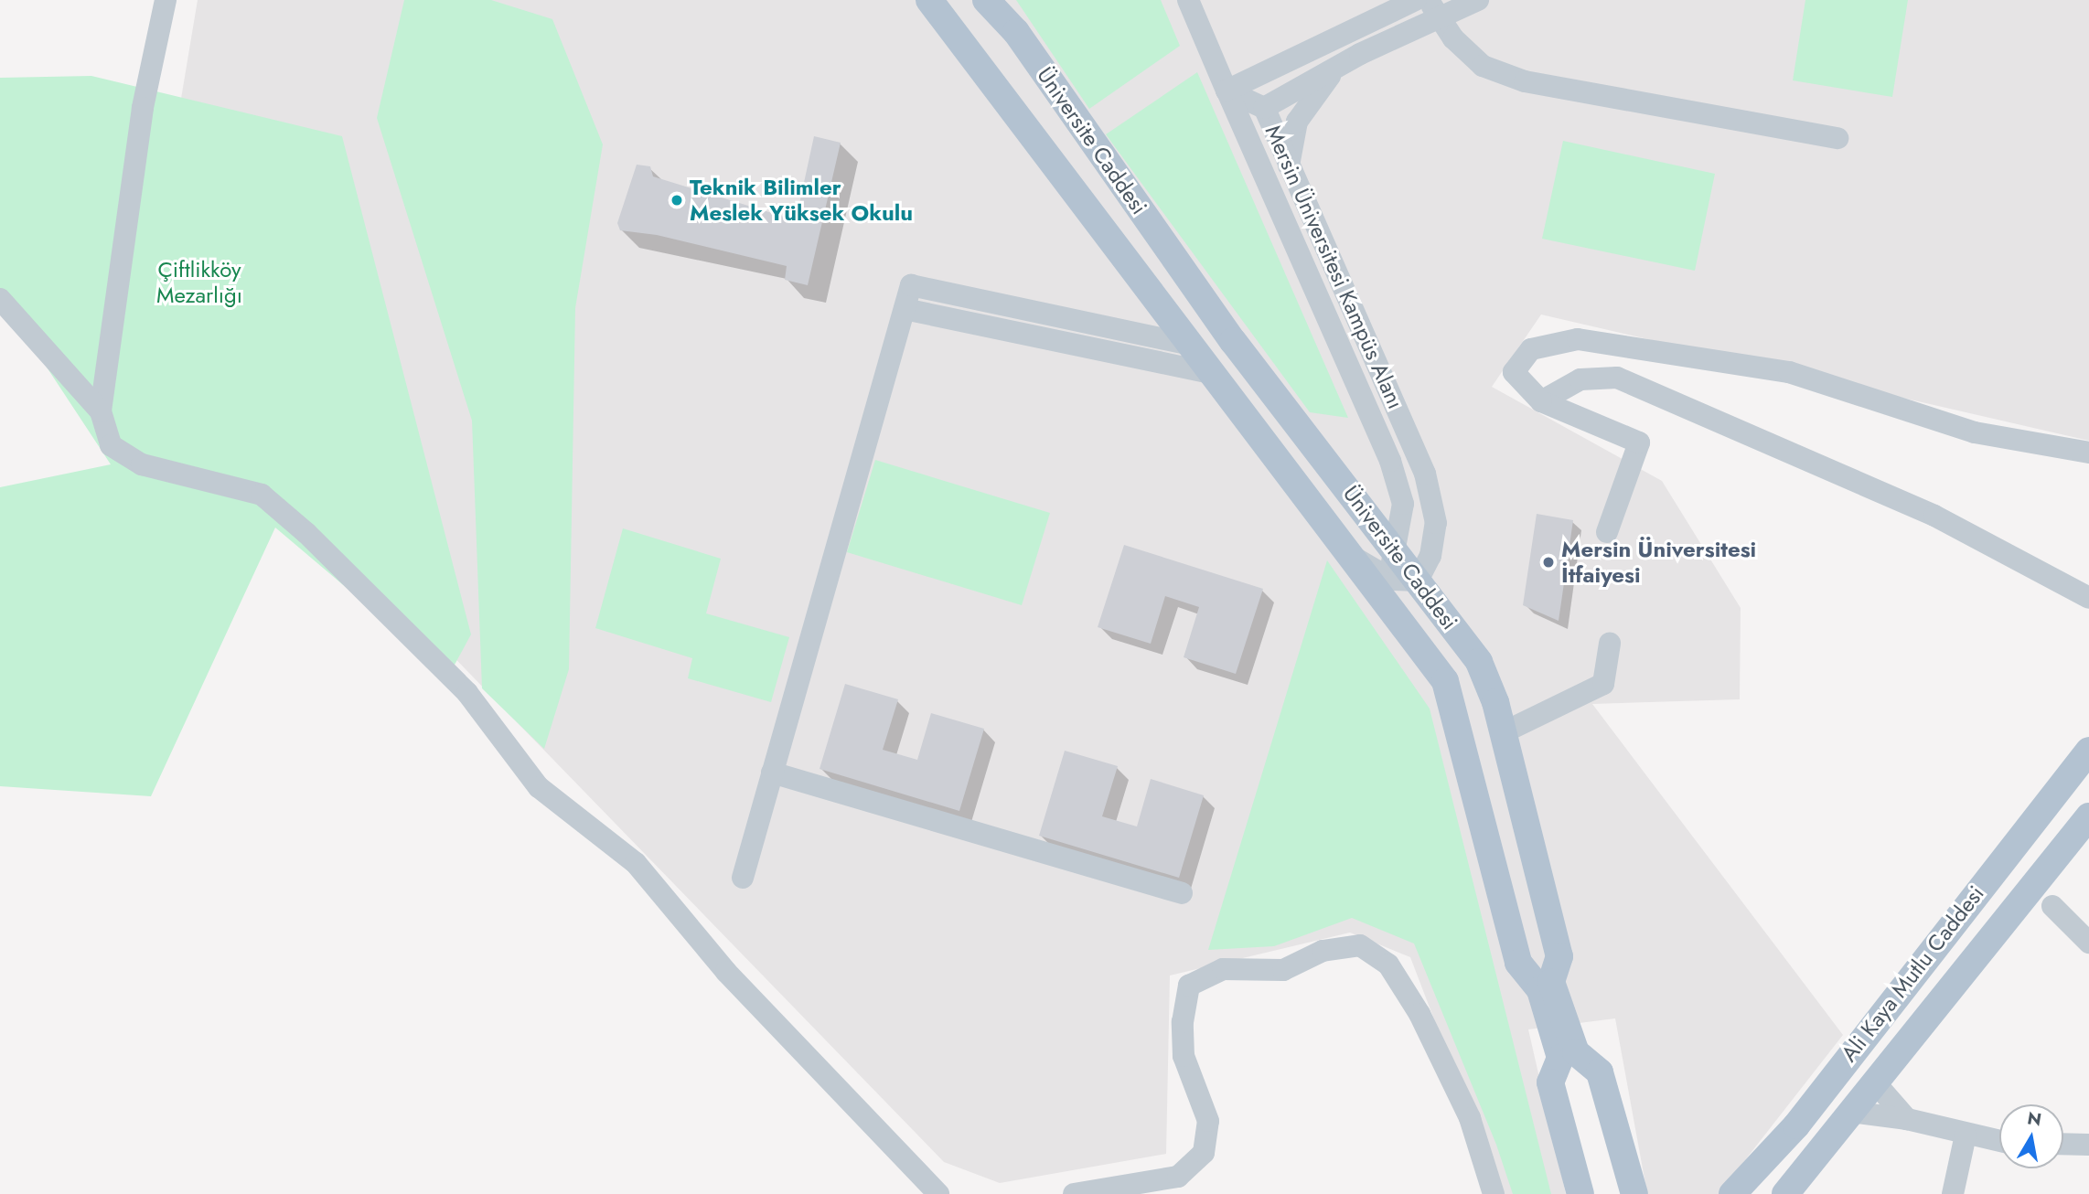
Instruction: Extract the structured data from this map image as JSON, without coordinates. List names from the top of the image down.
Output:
{
  "streets": {
    "main road": ["Üniversite Caddesi", "Ali Kaya Mutlu Caddesi"],
    "street": ["Mersin Üniversitesi Kampüs Alanı"]
  },
  "crossings": [
    ["Üniversite Caddesi", "Mersin Üniversitesi Kampüs Alanı"]
  ],
  "parks": ["Çiftlikköy Mezarlığı"],
  "places": ["Teknik Bilimler Meslek Yüksek Okulu", "Mersin Üniversitesi İtfaiyesi"],
  "north": "top"
}
